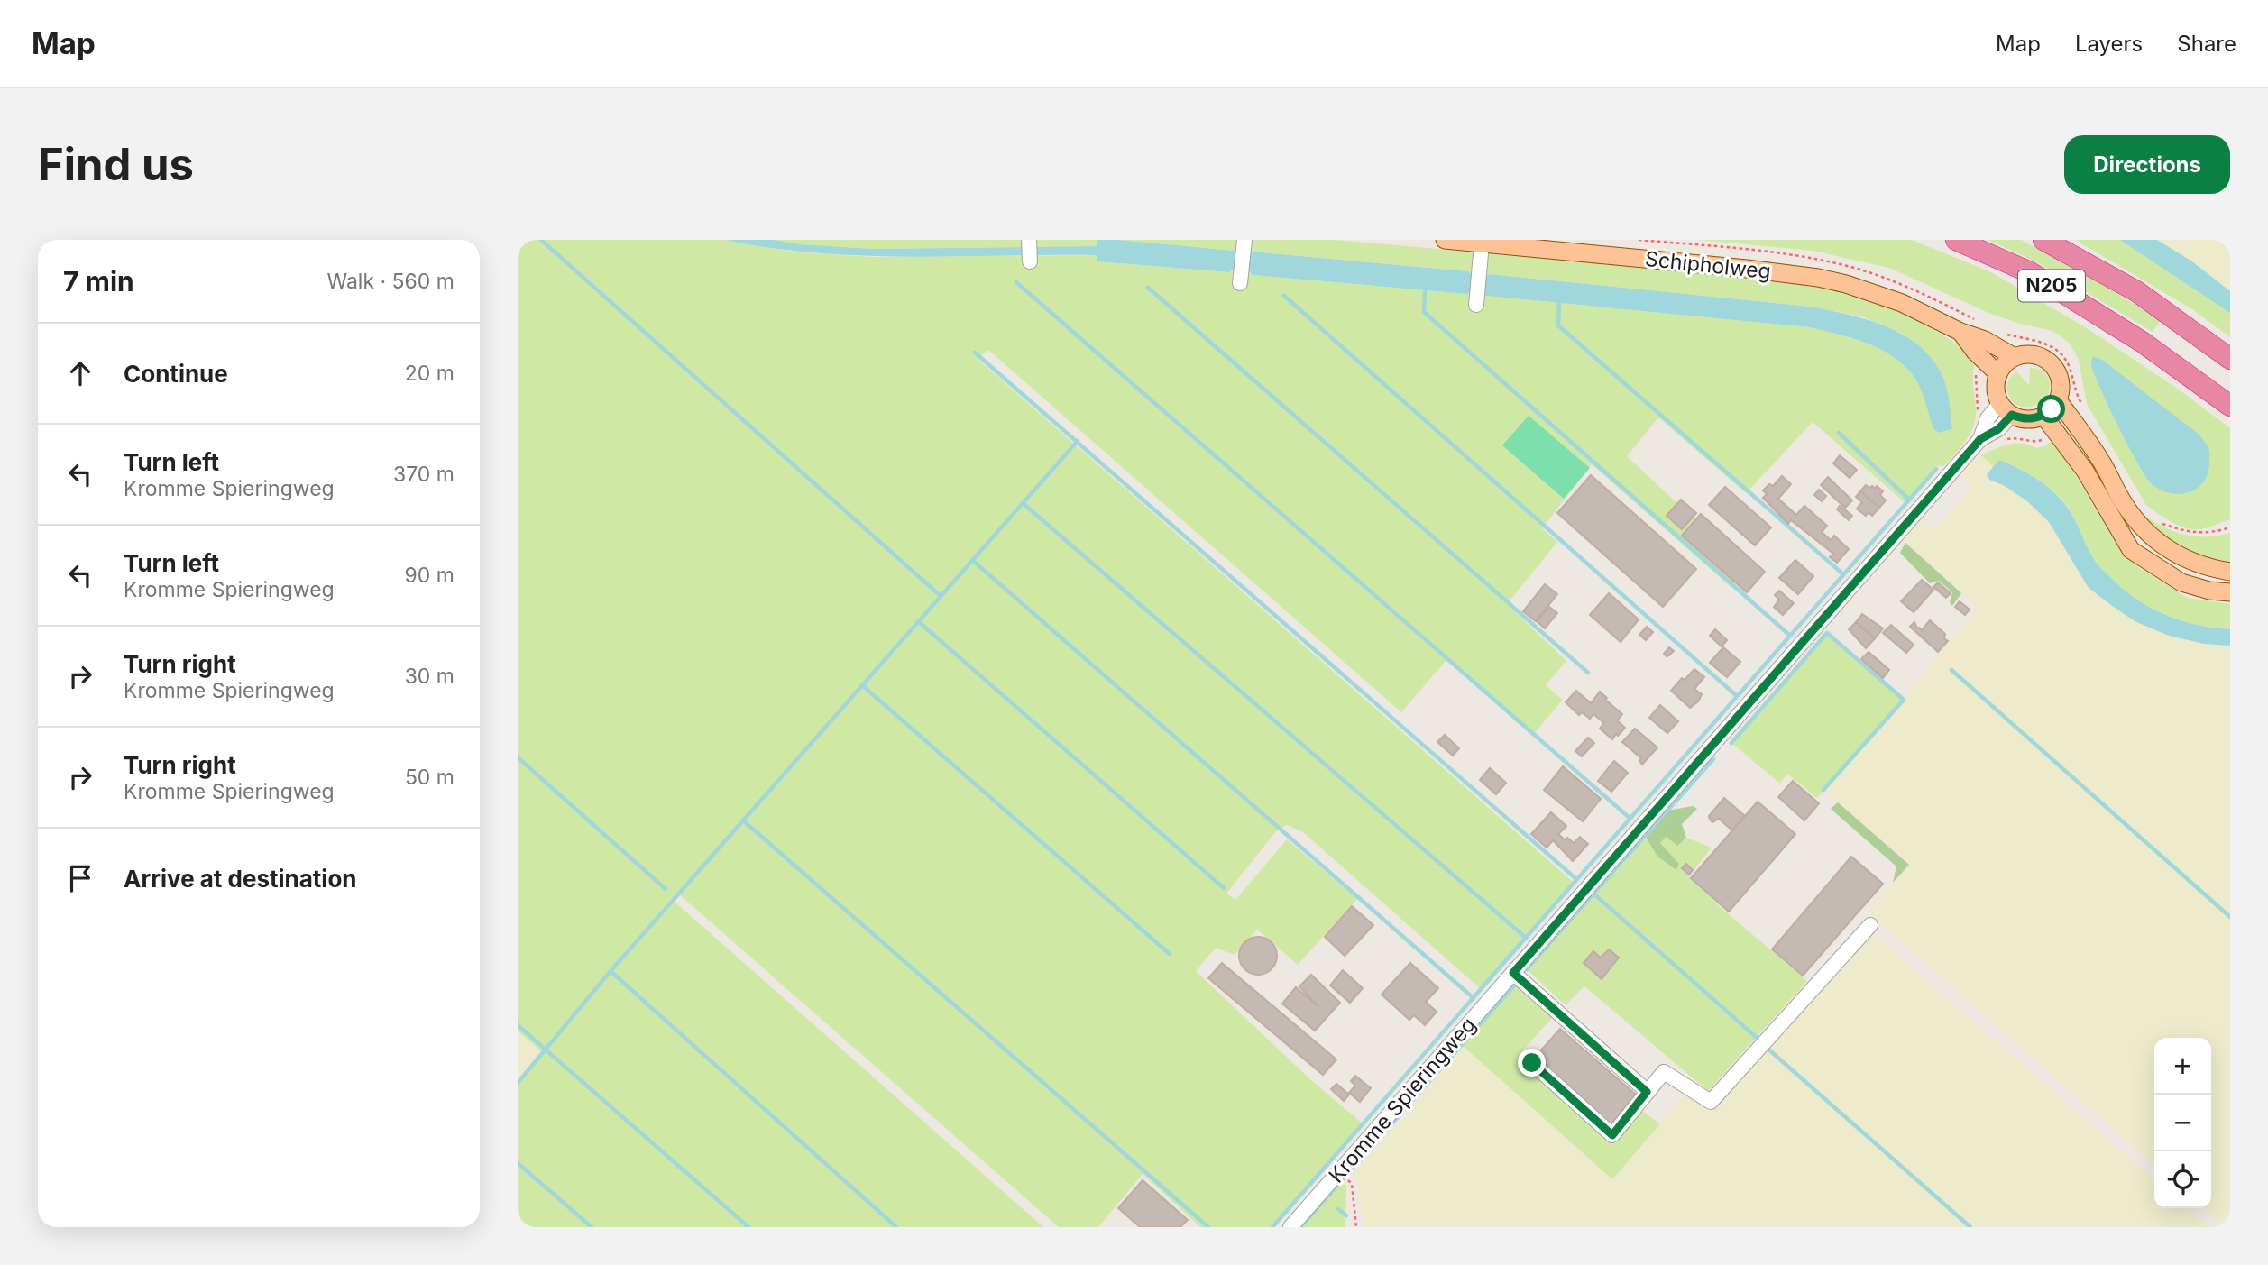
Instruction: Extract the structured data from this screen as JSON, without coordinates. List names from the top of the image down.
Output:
{
  "streets": {
    "highway": ["N205"],
    "main road": ["Schipholweg"],
    "street": ["Kromme Spieringweg"]
  },
  "crossings": [
    ["Schipholweg", "Kromme Spieringweg"]
  ],
  "page": {
    "header": "Map",
    "nav": ["Map", "Layers", "Share"],
    "buttons": "Directions",
    "title": "Find us",
    "heading": ["7 min", "Walk · 560 m"],
    "list": [
      ["Continue", "20 m"],
      ["Turn left", "Kromme Spieringweg", "370 m"],
      ["Turn left", "Kromme Spieringweg", "90 m"],
      ["Turn right", "Kromme Spieringweg", "30 m"],
      ["Turn right", "Kromme Spieringweg", "50 m"],
      "Arrive at destination"
    ],
    "map_buttons": ["+", "−"]
  }
}
